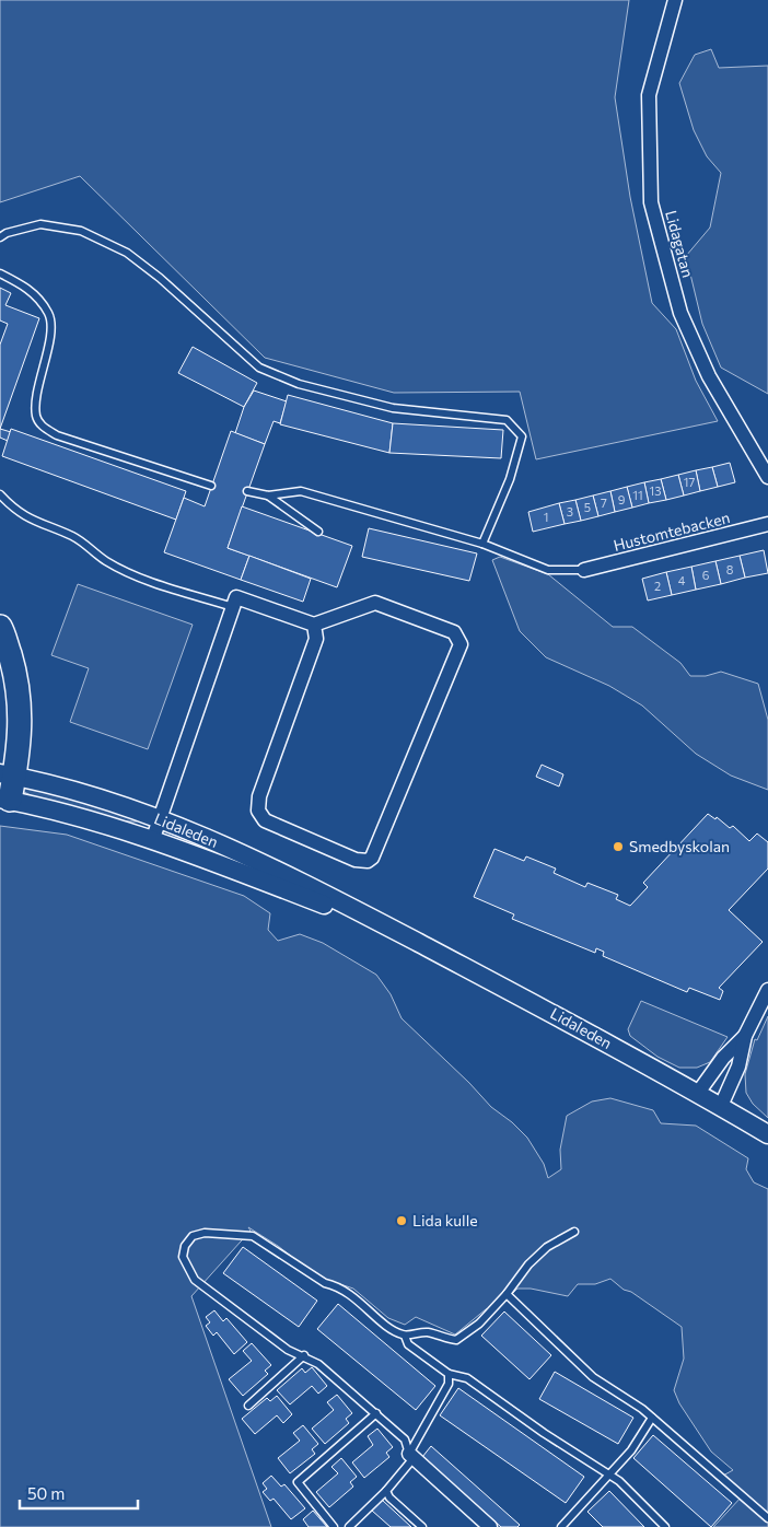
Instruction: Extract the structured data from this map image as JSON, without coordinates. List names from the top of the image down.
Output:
{
  "streets": {
    "street": ["Lidagatan", "Hustomtebacken", "Lidaleden"]
  },
  "places": ["Smedbyskolan", "Lida kulle"],
  "house_numbers": [
    "17",
    "13",
    "11",
    "9",
    "7",
    "5",
    "3",
    "1",
    "8",
    "6",
    "4",
    "2"
  ],
  "scale_bar": "50 m"
}
